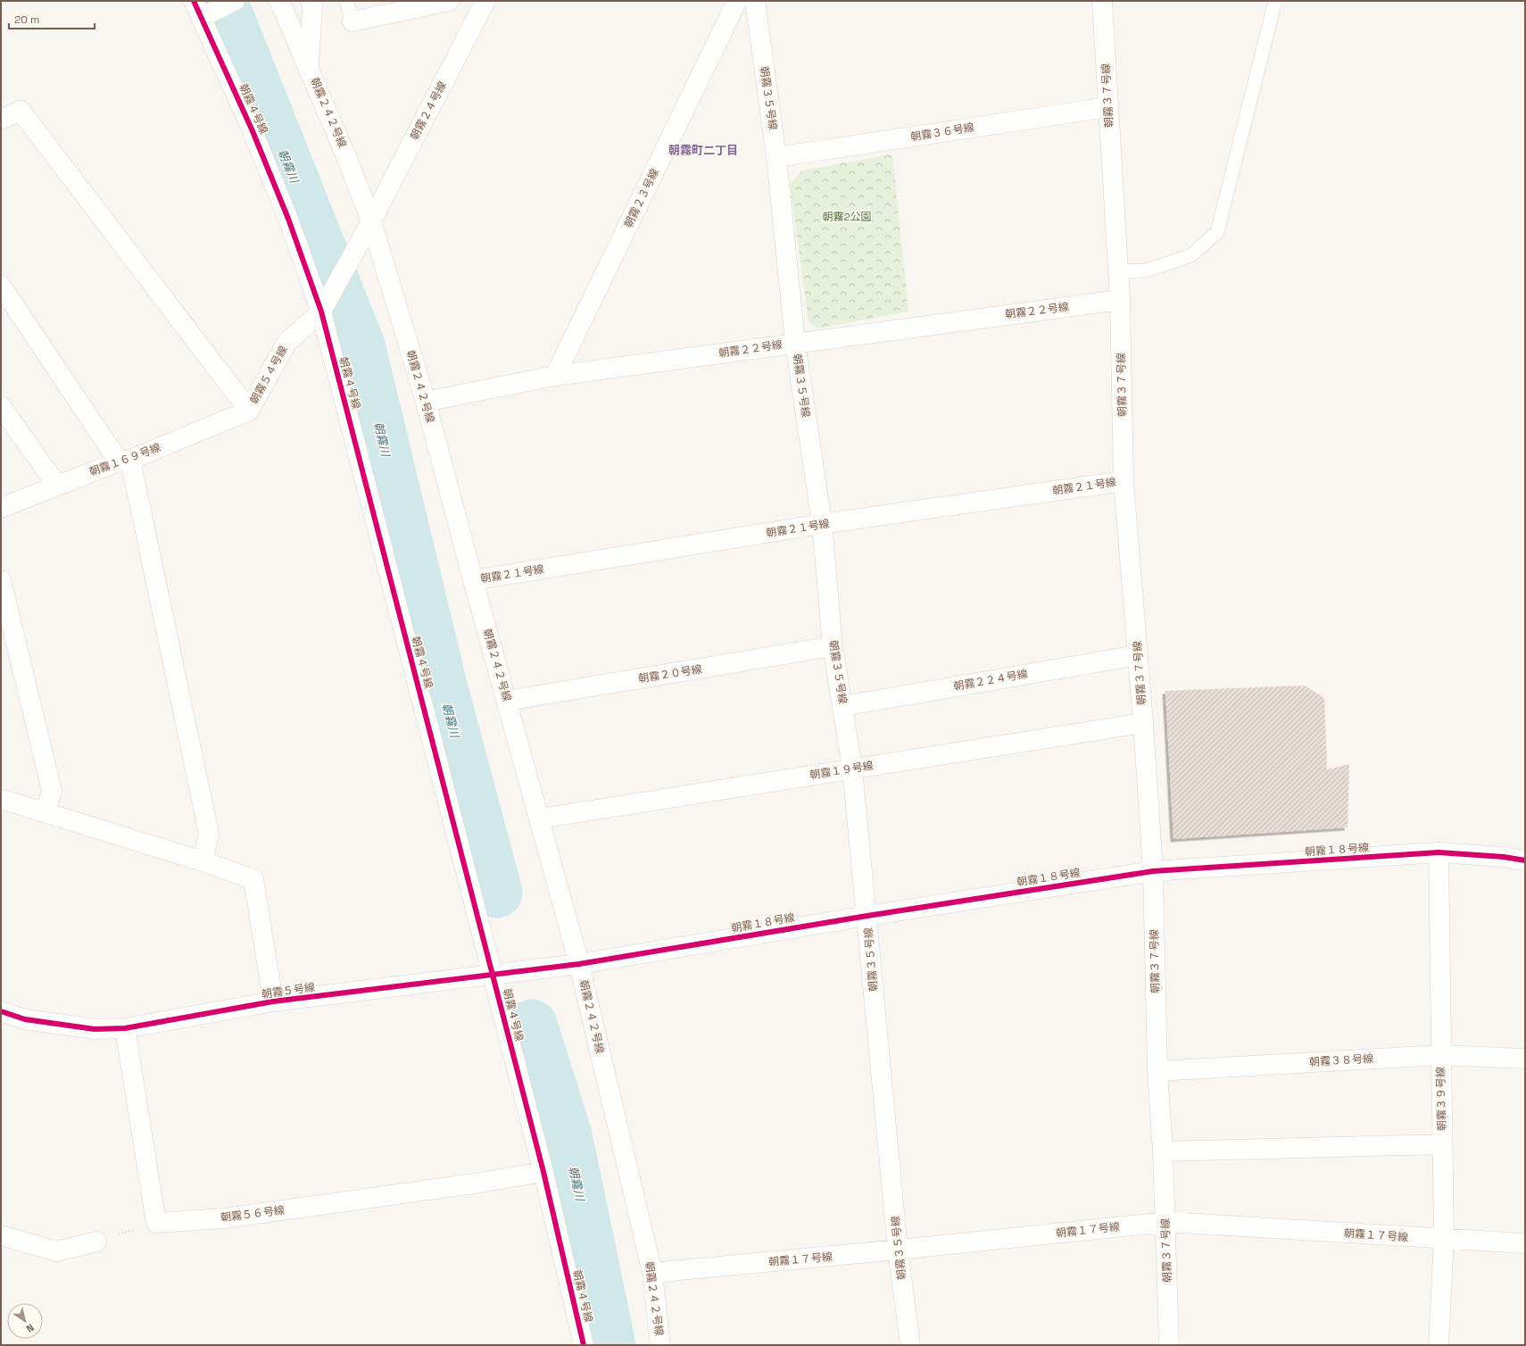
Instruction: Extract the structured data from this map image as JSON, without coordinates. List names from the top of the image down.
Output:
{
  "streets": {
    "street": [
      "朝霧３７号線",
      "朝霧３５号線",
      "朝霧４号線",
      "朝霧２４号線",
      "朝霧２４２号線",
      "朝霧３６号線",
      "朝霧２３号線",
      "朝霧２２号線",
      "朝霧５４号線",
      "朝霧１６９号線",
      "朝霧２１号線",
      "朝霧２０号線",
      "朝霧２２４号線",
      "朝霧１９号線",
      "朝霧１８号線",
      "朝霧５号線",
      "朝霧３８号線",
      "朝霧３９号線",
      "朝霧５６号線",
      "朝霧１７号線"
    ]
  },
  "crossings": [
    ["朝霧３７号線", "朝霧３６号線"],
    ["朝霧３７号線", "朝霧２２号線"],
    ["朝霧３７号線", "朝霧２１号線"],
    ["朝霧３７号線", "朝霧２２４号線"],
    ["朝霧３７号線", "朝霧１９号線"],
    ["朝霧３７号線", "朝霧１８号線"],
    ["朝霧３７号線", "朝霧３８号線"],
    ["朝霧３７号線", "朝霧１７号線"],
    ["朝霧３５号線", "朝霧３６号線"],
    ["朝霧３５号線", "朝霧２２号線"],
    ["朝霧３５号線", "朝霧２１号線"],
    ["朝霧３５号線", "朝霧２０号線"],
    ["朝霧３５号線", "朝霧２２４号線"],
    ["朝霧３５号線", "朝霧１９号線"],
    ["朝霧３５号線", "朝霧１８号線"],
    ["朝霧３５号線", "朝霧１７号線"],
    ["朝霧４号線", "朝霧５４号線"],
    ["朝霧４号線", "朝霧５号線"],
    ["朝霧４号線", "朝霧５６号線"],
    ["朝霧２４号線", "朝霧２４２号線"],
    ["朝霧２４号線", "朝霧５４号線"],
    ["朝霧２４２号線", "朝霧２２号線"],
    ["朝霧２４２号線", "朝霧５４号線"],
    ["朝霧２４２号線", "朝霧２１号線"],
    ["朝霧２４２号線", "朝霧２０号線"],
    ["朝霧２４２号線", "朝霧１９号線"],
    ["朝霧２４２号線", "朝霧１８号線"],
    ["朝霧２４２号線", "朝霧５号線"],
    ["朝霧２４２号線", "朝霧１７号線"],
    ["朝霧２３号線", "朝霧２２号線"],
    ["朝霧５４号線", "朝霧１６９号線"],
    ["朝霧１８号線", "朝霧５号線"],
    ["朝霧１８号線", "朝霧３９号線"],
    ["朝霧３８号線", "朝霧３９号線"],
    ["朝霧３９号線", "朝霧１７号線"]
  ],
  "districts": ["朝霧町二丁目"],
  "water": ["朝霧川"],
  "parks": ["朝霧2公園"],
  "scale_bar": "20 m",
  "north": "bottom right"
}
